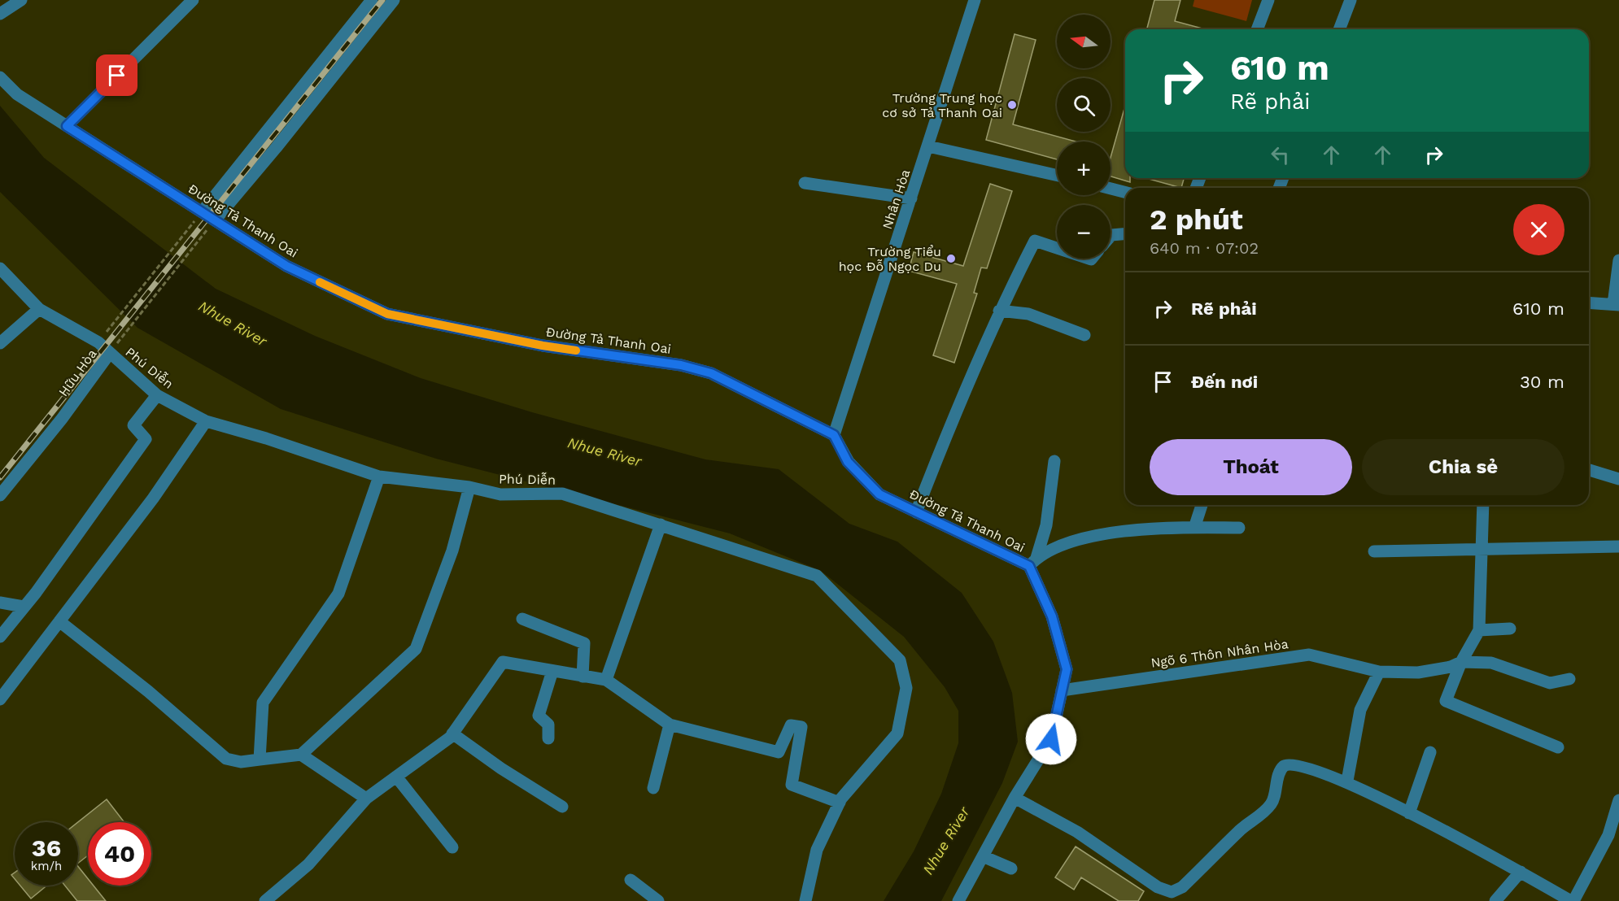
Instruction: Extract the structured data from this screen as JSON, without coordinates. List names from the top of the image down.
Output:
{
  "streets": {
    "street": [
      "Nhân Hòa",
      "Đường Tả Thanh Oai",
      "Phú Diễn",
      "Hữu Hòa",
      "Ngõ 6 Thôn Nhân Hòa"
    ]
  },
  "crossings": [
    ["Nhân Hòa", "Đường Tả Thanh Oai"],
    ["Đường Tả Thanh Oai", "Ngõ 6 Thôn Nhân Hòa"],
    ["Phú Diễn", "Hữu Hòa"]
  ],
  "water": ["Nhue River"],
  "places": ["Trường Trung học cơ sở Tả Thanh Oai", "Trường Tiểu học Đỗ Ngọc Du"],
  "north": "left",
  "page": {
    "map_buttons": ["+", "−"],
    "turn": ["610 m", "Rẽ phải"],
    "heading": ["2 phút", "640 m · 07:02"],
    "list": [
      {
        "name": "Rẽ phải",
        "value": "610 m"
      },
      {
        "name": "Đến nơi",
        "value": "30 m"
      }
    ],
    "buttons": ["Thoát", "Chia sẻ"],
    "speed": "36 km/h",
    "limit": "40"
  }
}
